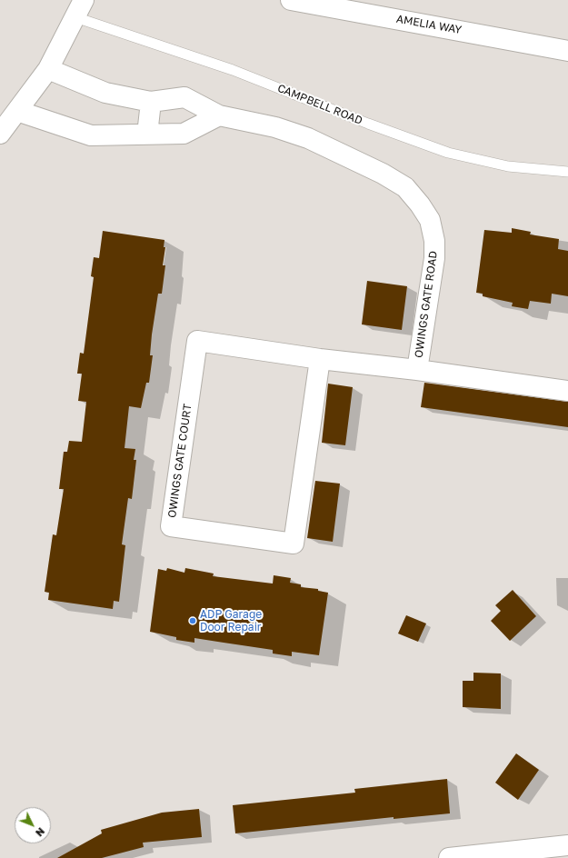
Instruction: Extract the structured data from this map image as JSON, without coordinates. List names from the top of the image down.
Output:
{
  "streets": {
    "street": ["AMELIA WAY", "OWINGS GATE ROAD", "OWINGS GATE COURT"],
    "lane": ["CAMPBELL ROAD"]
  },
  "crossings": [
    ["OWINGS GATE ROAD", "OWINGS GATE COURT"]
  ],
  "places": ["ADP Garage Door Repair"],
  "north": "bottom right"
}
